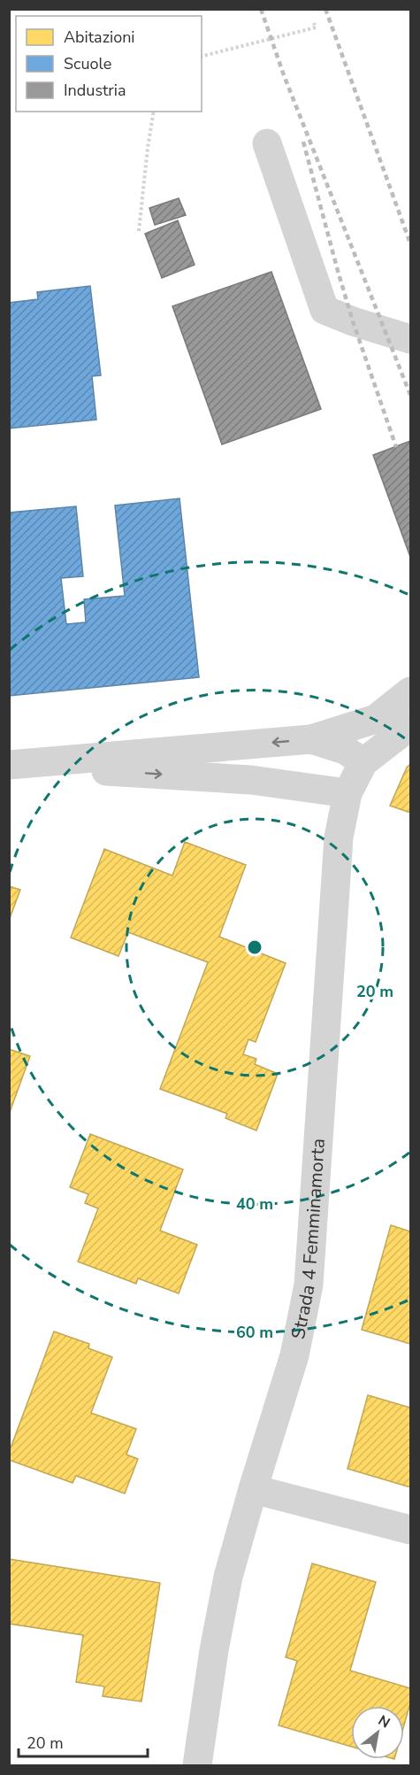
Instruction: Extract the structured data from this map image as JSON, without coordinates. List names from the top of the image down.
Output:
{
  "streets": {
    "street": ["Strada 4 Femminamorta"]
  },
  "legend": ["Abitazioni", "Scuole", "Industria"],
  "scale_bar": "20 m",
  "north": "top right",
  "rings": ["20 m", "40 m", "60 m"]
}
